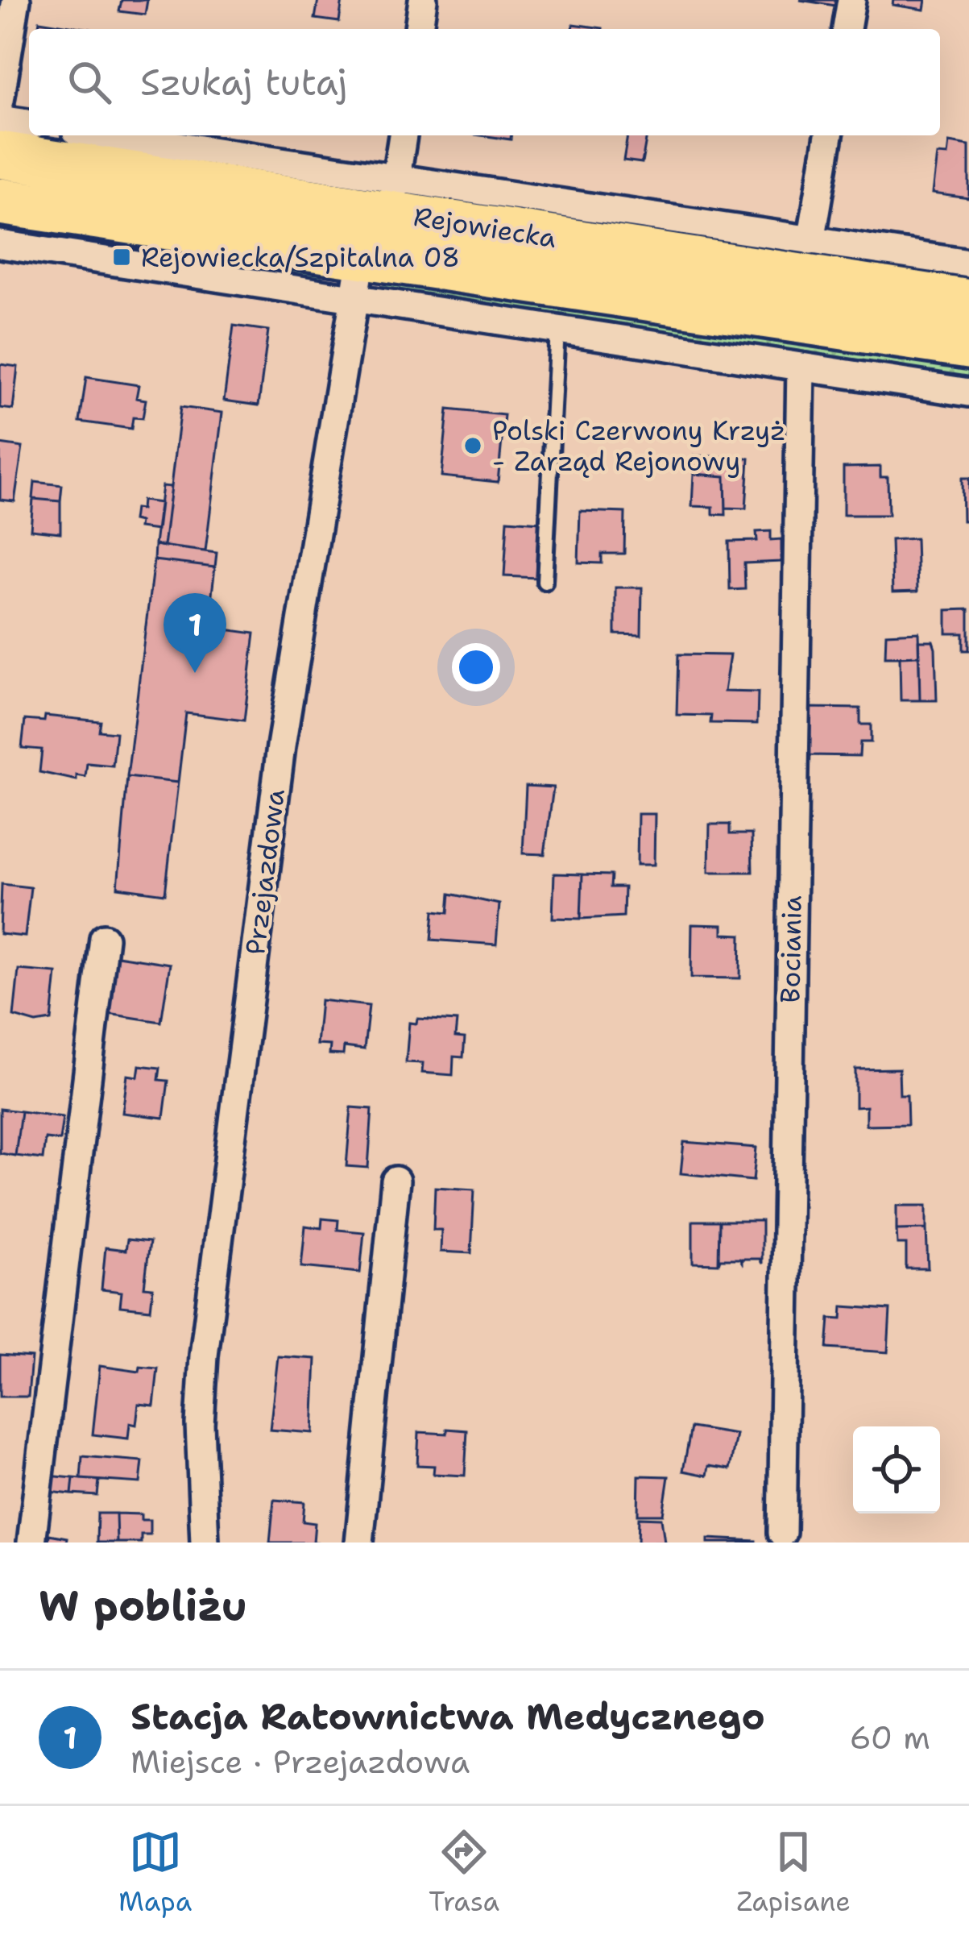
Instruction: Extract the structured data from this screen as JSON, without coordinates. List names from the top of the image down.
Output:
{
  "streets": {
    "highway": ["Rejowiecka"],
    "street": ["Przejazdowa", "Bociania"]
  },
  "crossings": [
    ["Rejowiecka", "Przejazdowa"]
  ],
  "places": {
    "transit": ["Rejowiecka/Szpitalna 08"],
    "other": ["Polski Czerwony Krzyż - Zarząd Rejonowy"]
  },
  "page": {
    "search": "Szukaj tutaj",
    "pins": "1",
    "heading": "W pobliżu",
    "list": [
      {
        "mark": "1",
        "name": "Stacja Ratownictwa Medycznego",
        "note": "Miejsce · Przejazdowa",
        "value": "60 m"
      }
    ],
    "nav": ["Mapa", "Trasa", "Zapisane"]
  }
}
